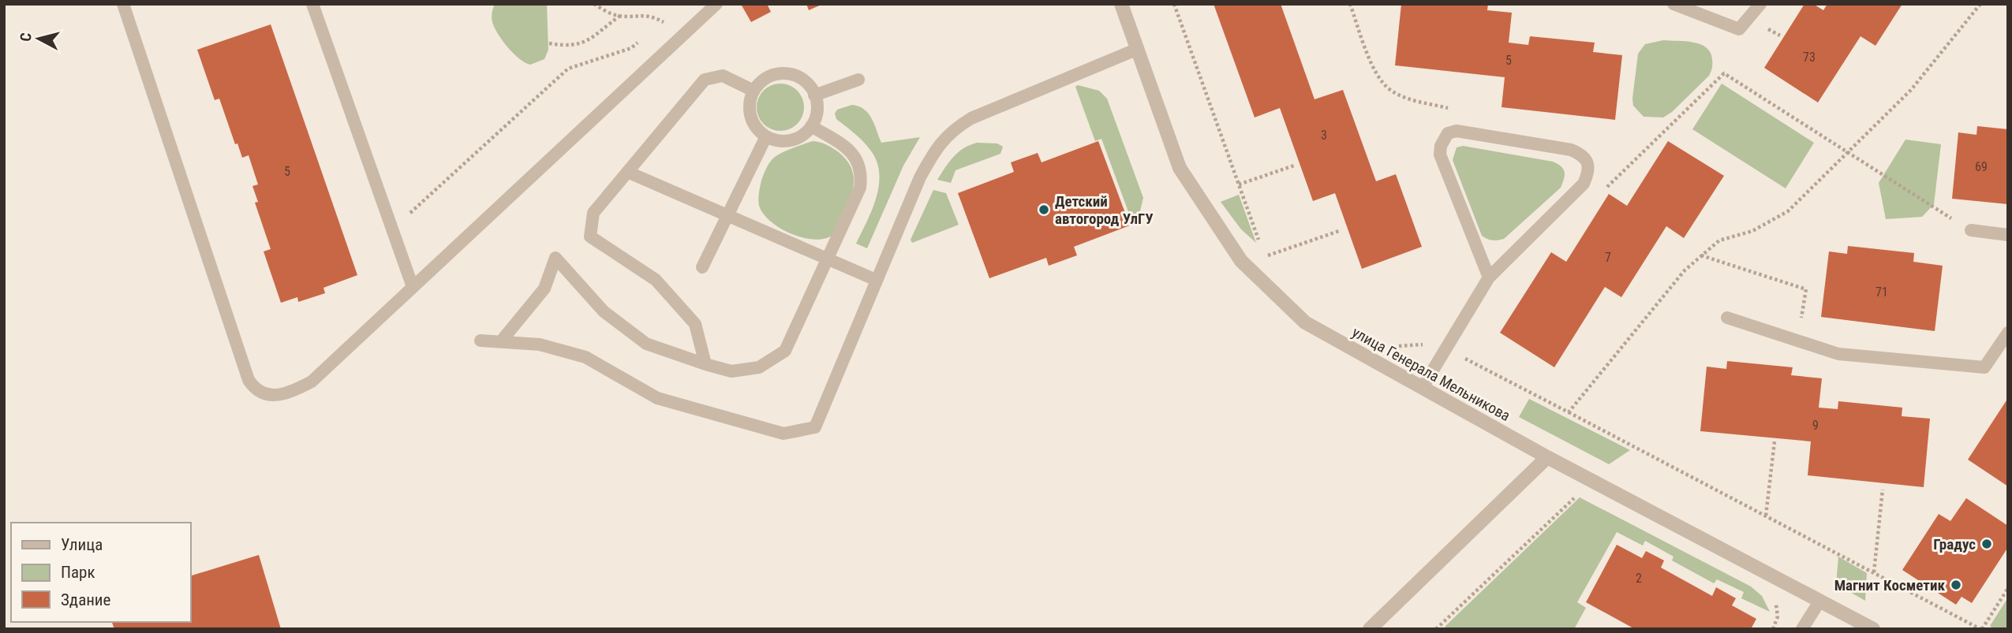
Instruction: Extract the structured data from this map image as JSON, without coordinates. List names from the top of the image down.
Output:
{
  "streets": {
    "street": ["улица Генерала Мельникова"]
  },
  "places": ["Детский автогород УлГУ", "Градус", "Магнит Косметик"],
  "house_numbers": [
    "73",
    "5",
    "3",
    "69",
    "5",
    "7",
    "71",
    "9",
    "2"
  ],
  "legend": ["Улица", "Парк", "Здание"],
  "north": "left"
}
